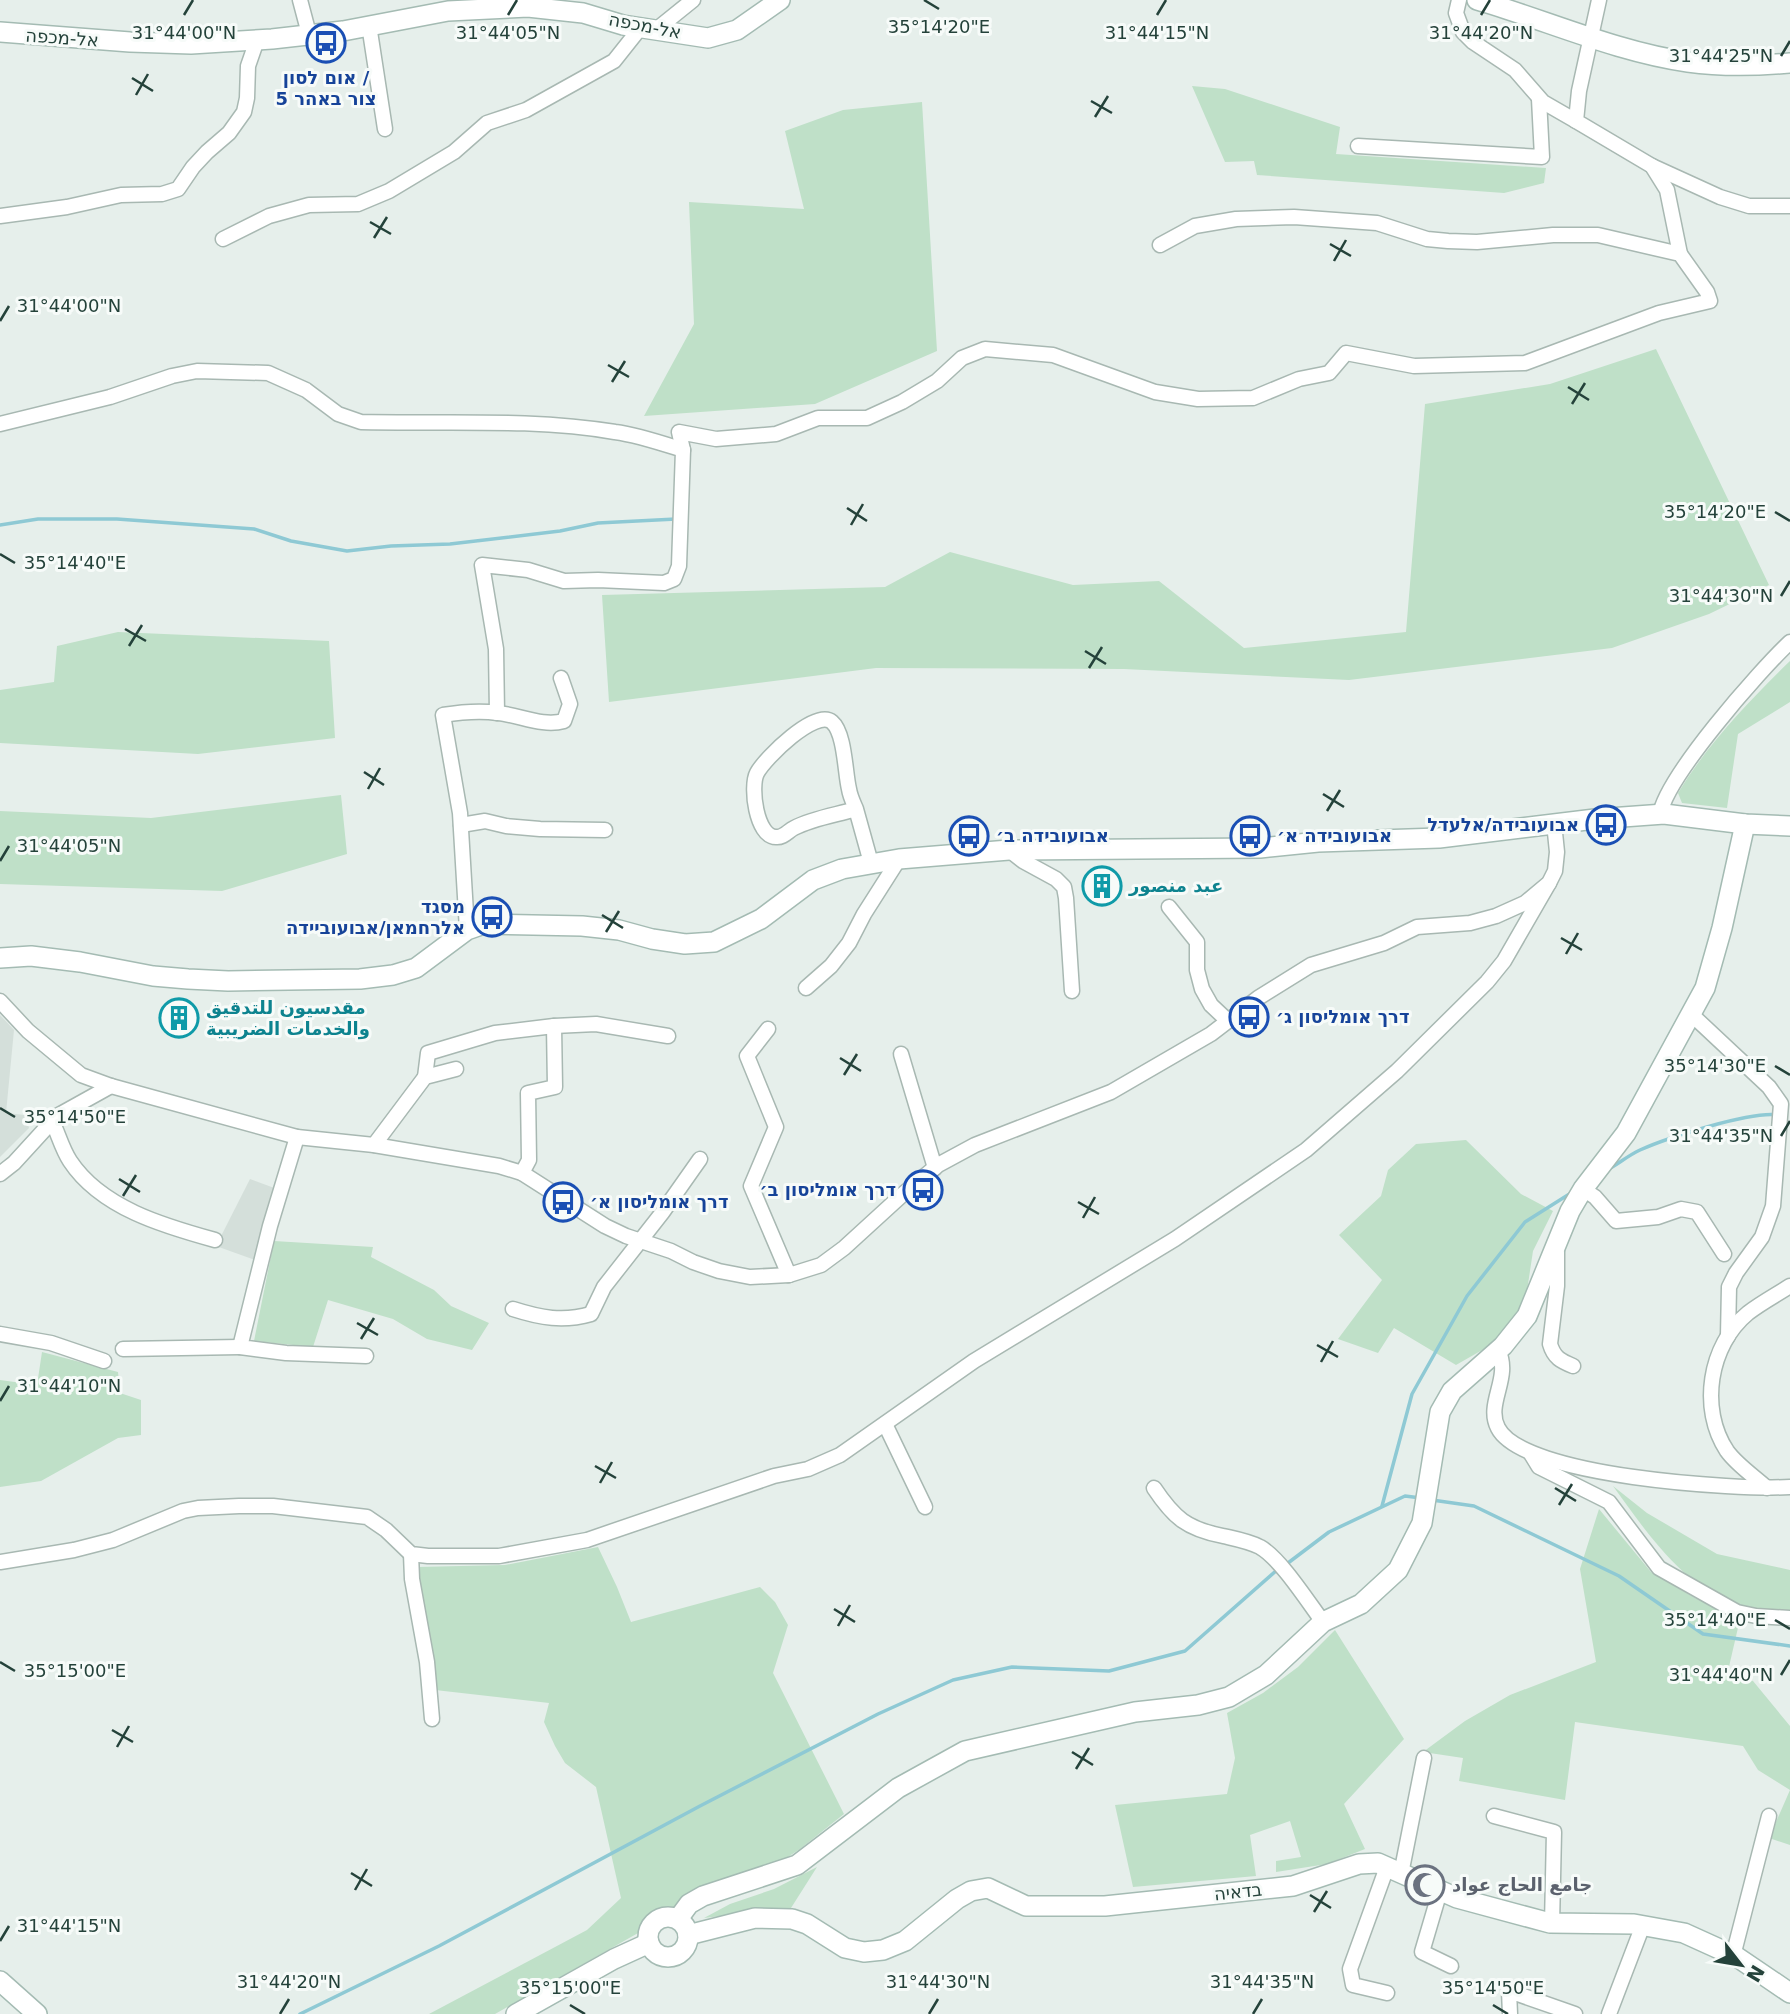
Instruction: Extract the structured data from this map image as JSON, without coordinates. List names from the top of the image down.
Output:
{
  "streets": {
    "street": ["אל-מכפה", "בדאיה"]
  },
  "places": {
    "bus stop": [
      "אום לסון / צור באהר 5",
      "אבועובידה/אלעדל",
      "אבועובידה ב׳",
      "אבועובידה א׳",
      "מסגד אלרחמאן/אבועוביידה",
      "דרך אומליסון ג׳",
      "דרך אומליסון ב׳",
      "דרך אומליסון א׳"
    ],
    "building": ["عبد منصور", "مقدسيون للتدقيق والخدمات الضريبية"],
    "mosque": ["جامع الحاج عواد"]
  },
  "north": "bottom right",
  "coordinates": [
    "35°14'20\"E",
    "31°44'00\"N",
    "31°44'05\"N",
    "31°44'15\"N",
    "31°44'20\"N",
    "31°44'25\"N",
    "35°14'40\"E",
    "31°44'30\"N",
    "35°14'30\"E",
    "35°14'50\"E",
    "31°44'35\"N",
    "31°44'10\"N",
    "35°15'00\"E",
    "31°44'40\"N"
  ]
}
